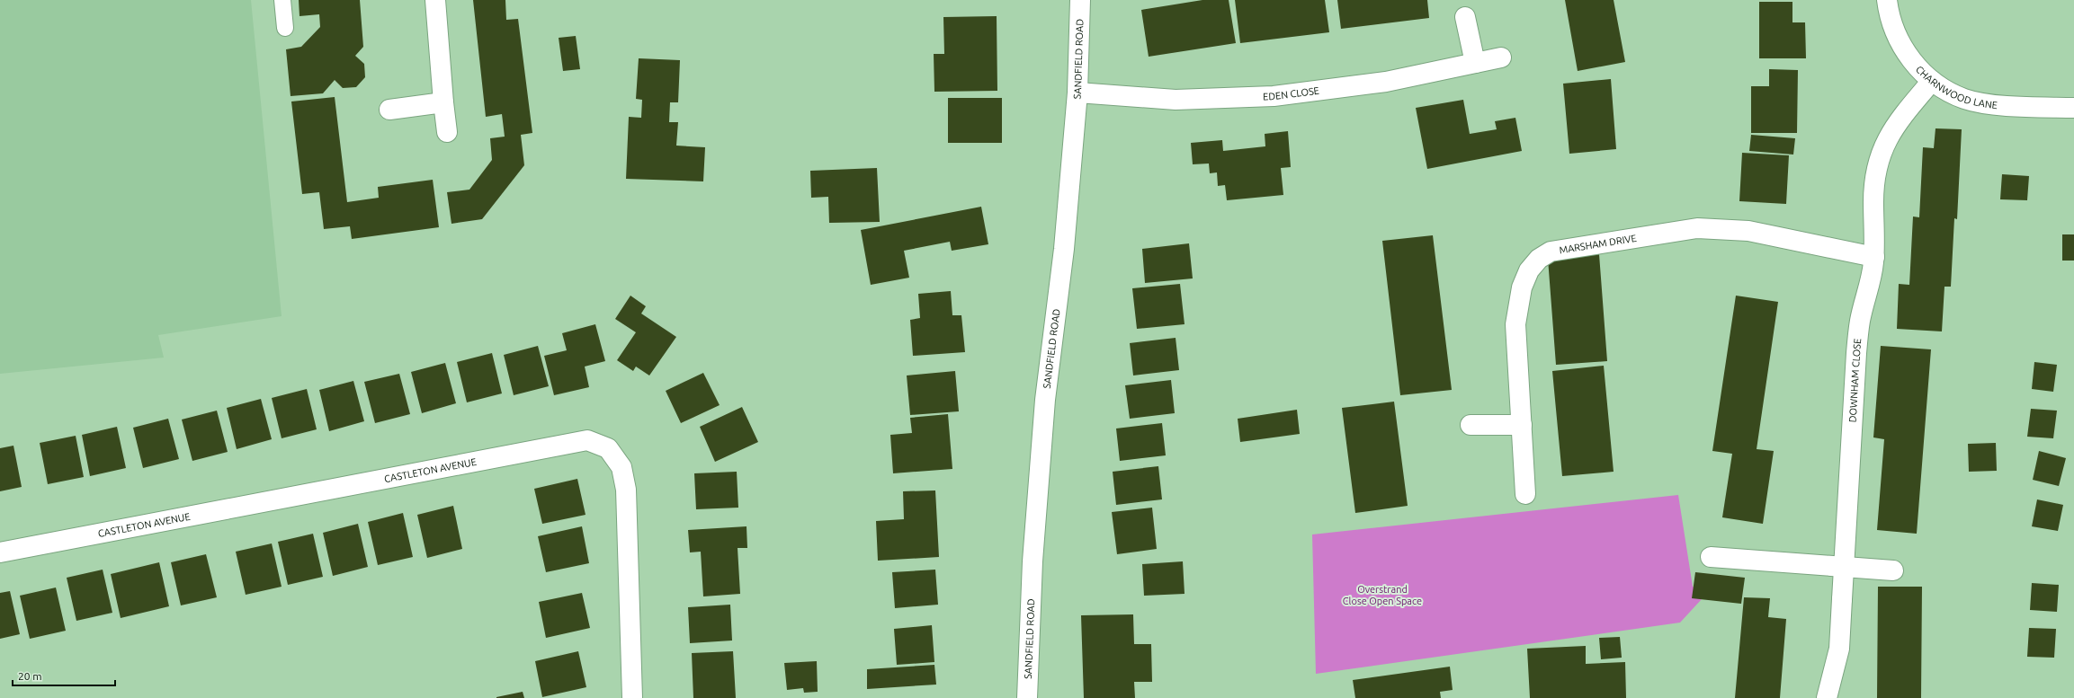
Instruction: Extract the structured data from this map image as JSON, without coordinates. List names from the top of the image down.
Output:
{
  "streets": {
    "street": [
      "SANDFIELD ROAD",
      "CHARNWOOD LANE",
      "EDEN CLOSE",
      "MARSHAM DRIVE",
      "DOWNHAM CLOSE",
      "CASTLETON AVENUE"
    ]
  },
  "crossings": [
    ["SANDFIELD ROAD", "EDEN CLOSE"],
    ["CHARNWOOD LANE", "DOWNHAM CLOSE"],
    ["MARSHAM DRIVE", "DOWNHAM CLOSE"]
  ],
  "parks": ["Overstrand Close Open Space"],
  "scale_bar": "20 m"
}
